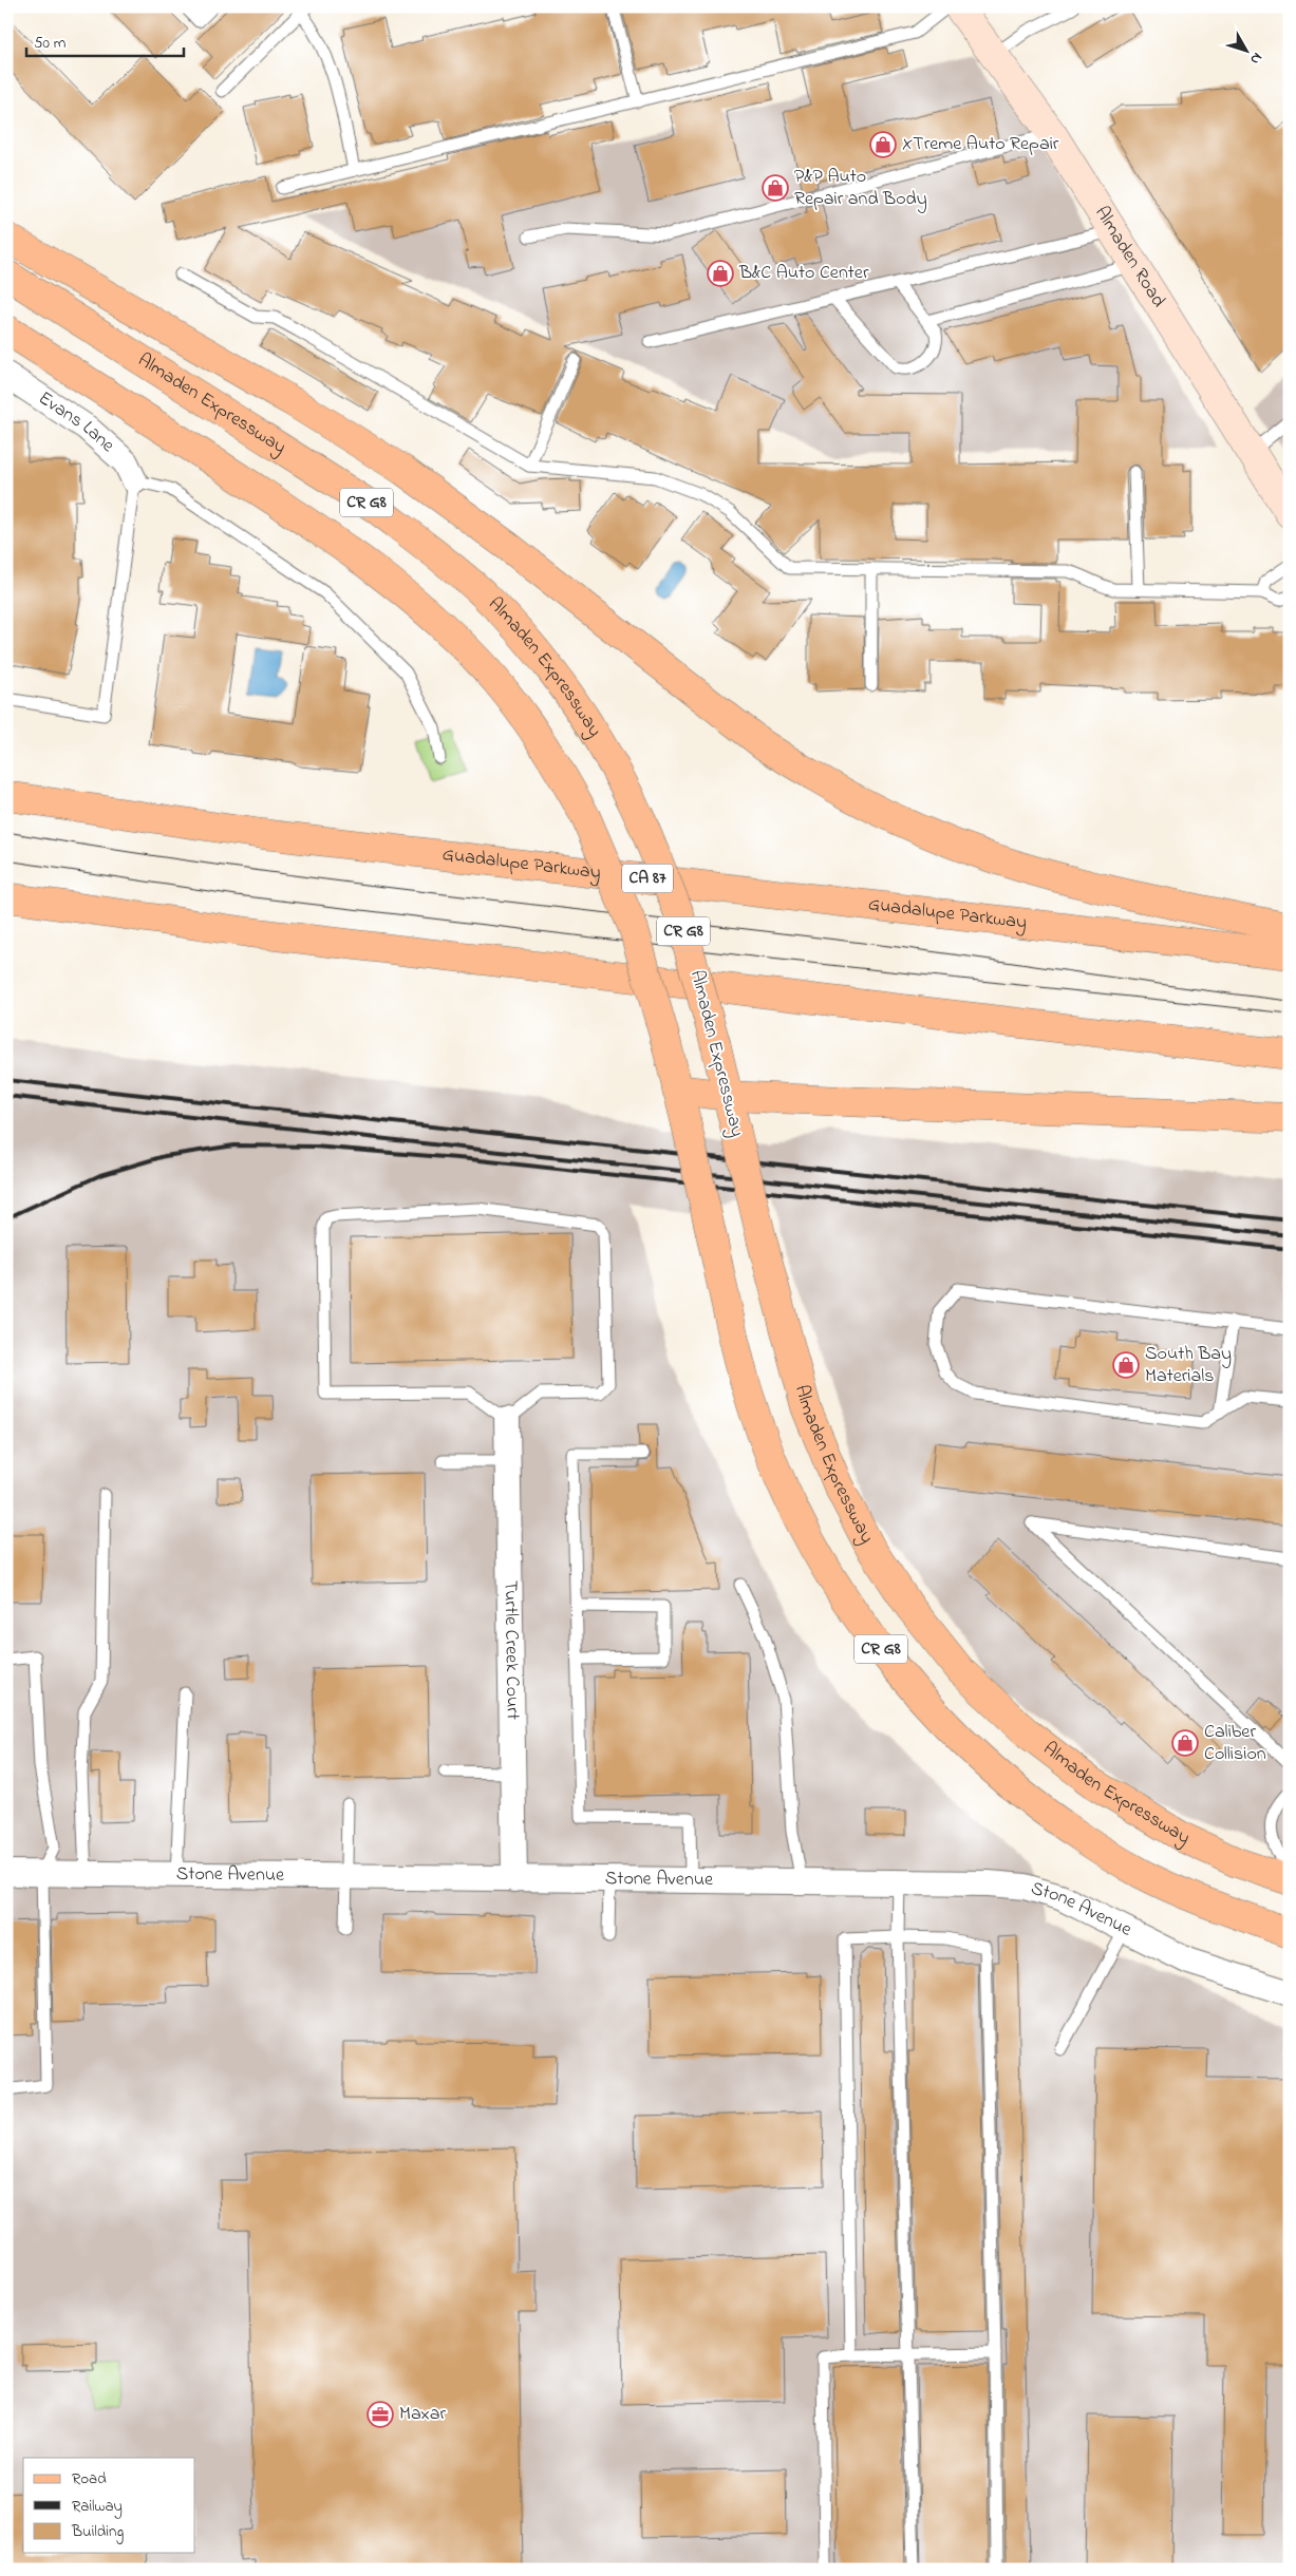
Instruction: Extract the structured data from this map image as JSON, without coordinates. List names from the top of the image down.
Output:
{
  "streets": {
    "main road": [
      "Almaden Expressway",
      "CR G8",
      "Guadalupe Parkway",
      "CA 87"
    ],
    "street": [
      "Almaden Road",
      "Evans Lane",
      "Turtle Creek Court",
      "Stone Avenue"
    ]
  },
  "crossings": [
    ["Turtle Creek Court", "Stone Avenue"]
  ],
  "places": {
    "shop": [
      "XTreme Auto Repair",
      "P&P Auto Repair and Body",
      "B&C Auto Center",
      "South Bay Materials",
      "Caliber Collision"
    ],
    "office": ["Maxar"]
  },
  "legend": ["Road", "Railway", "Building"],
  "scale_bar": "50 m",
  "north": "bottom right"
}
